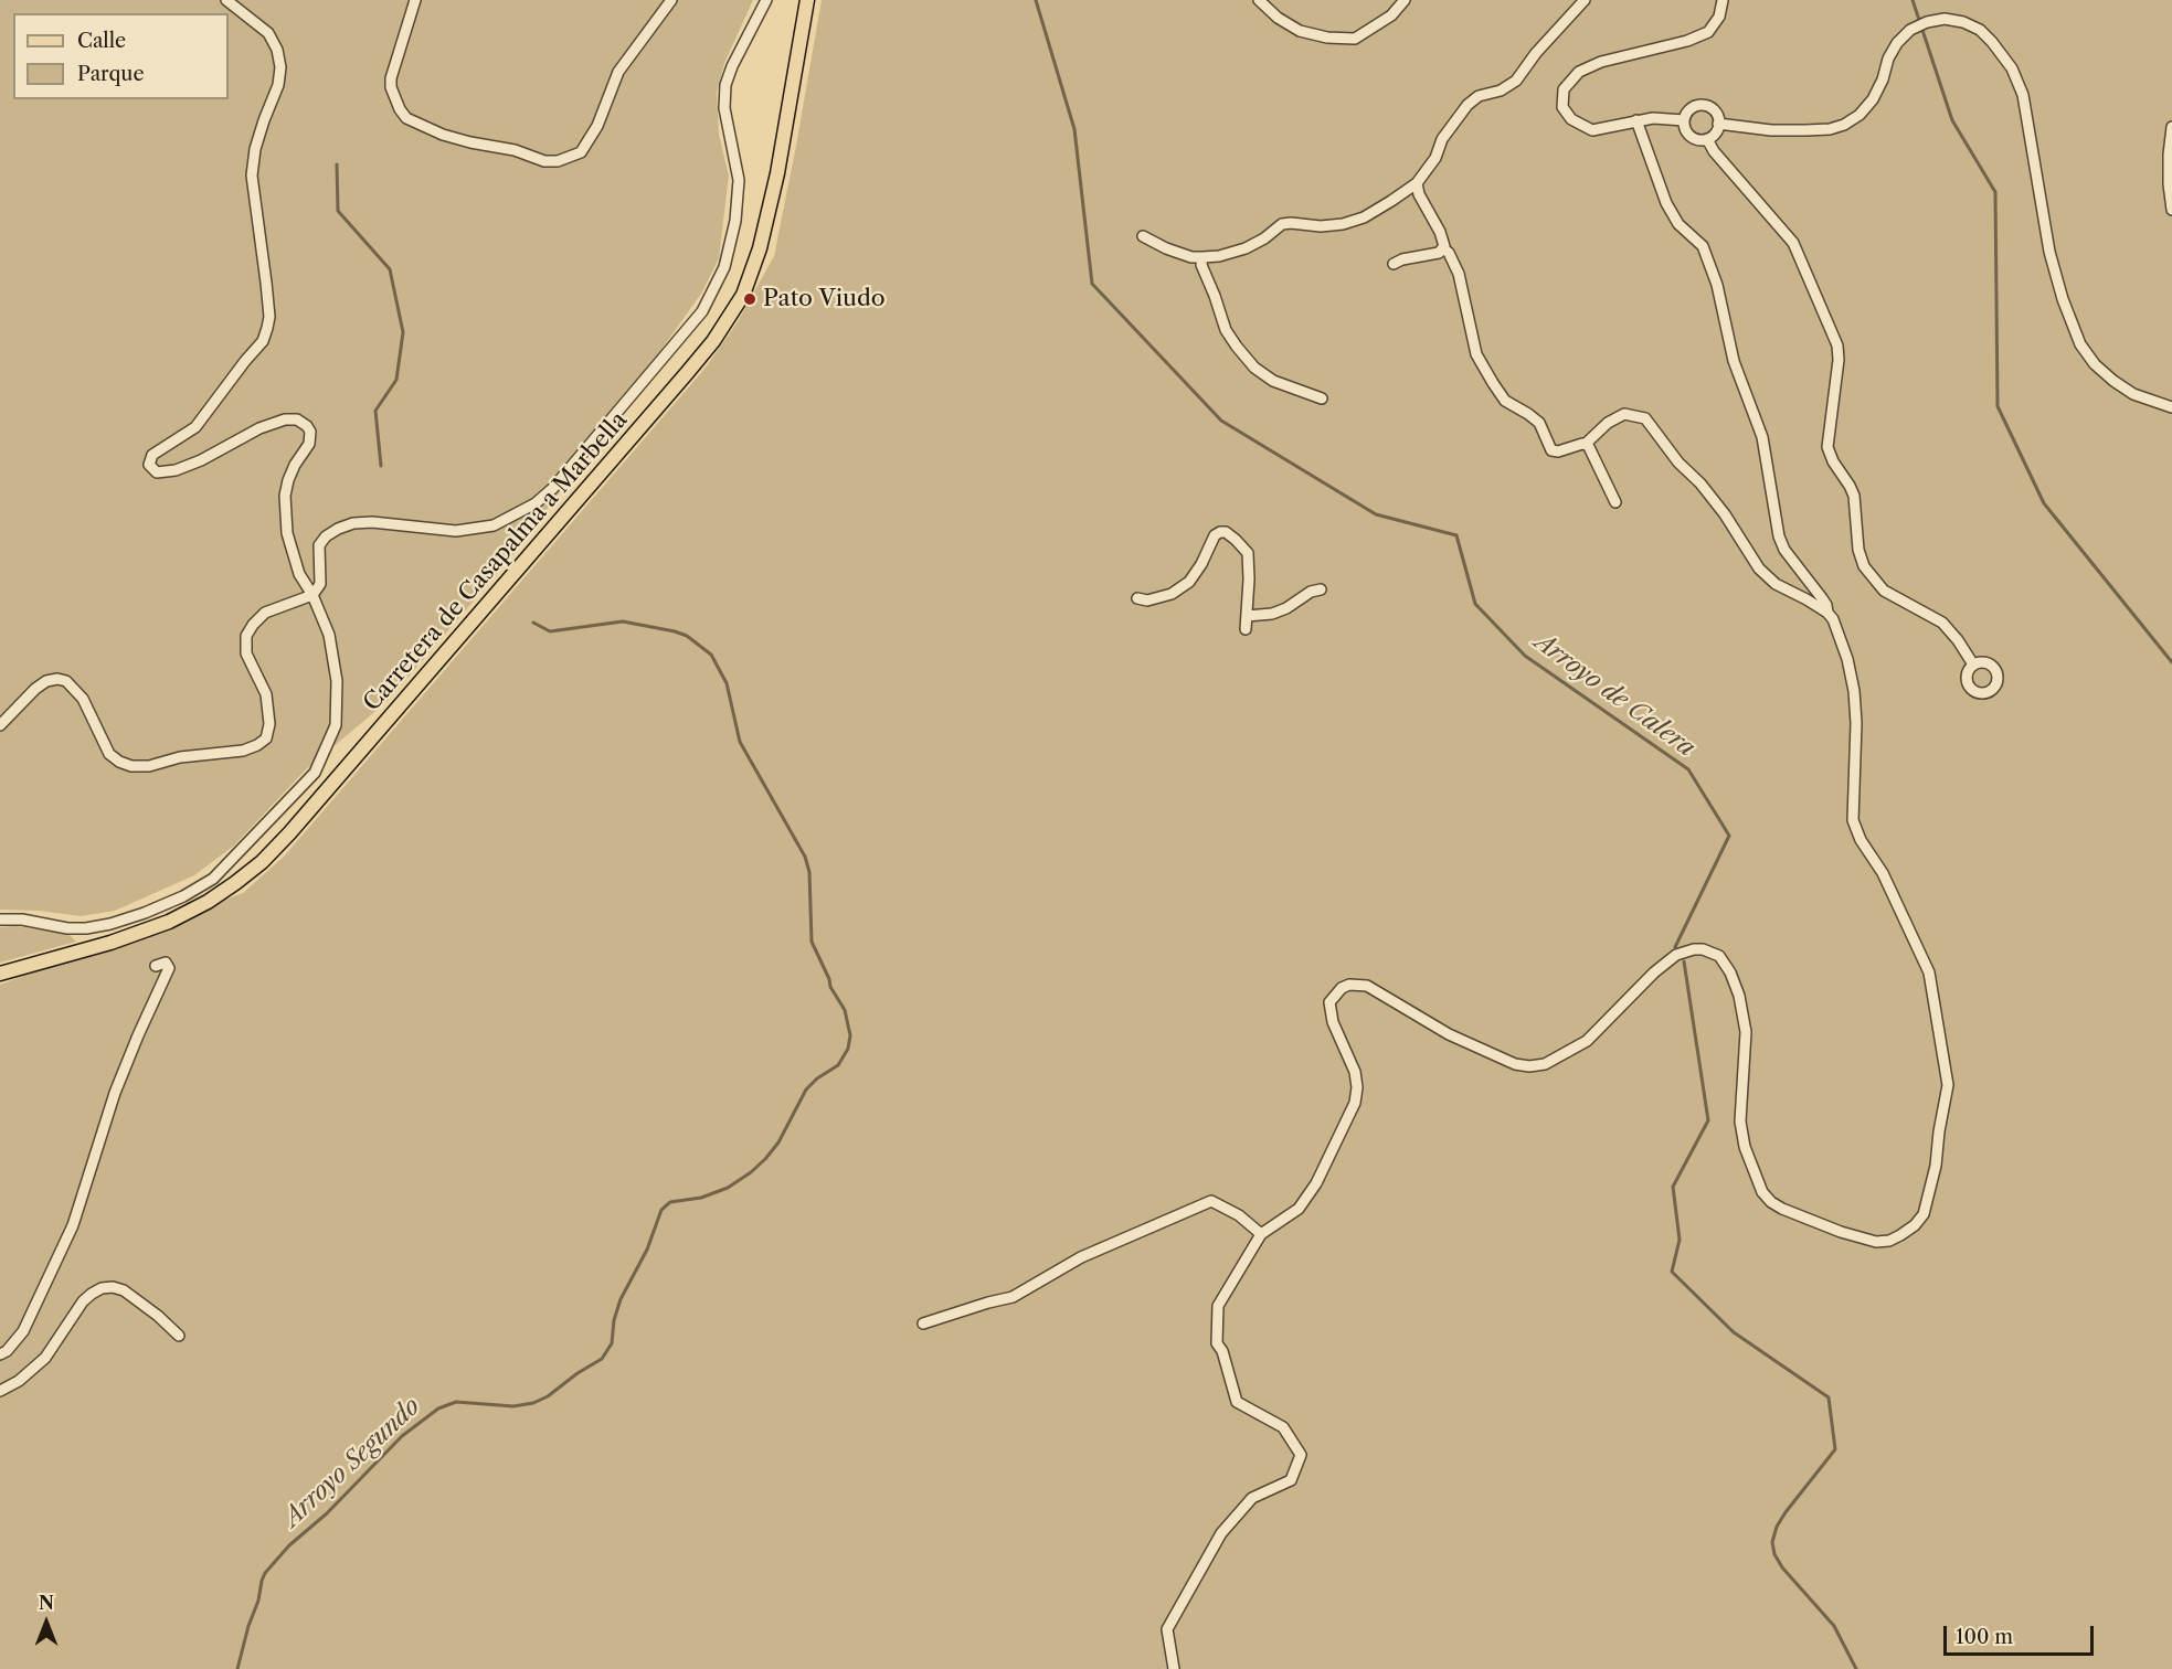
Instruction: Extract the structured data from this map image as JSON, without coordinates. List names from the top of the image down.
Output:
{
  "streets": {
    "main road": ["Carretera de Casapalma a Marbella"]
  },
  "water": ["Arroyo de Calera", "Arroyo Segundo"],
  "places": ["Pato Viudo"],
  "legend": ["Calle", "Parque"],
  "scale_bar": "100 m",
  "north": "top"
}
